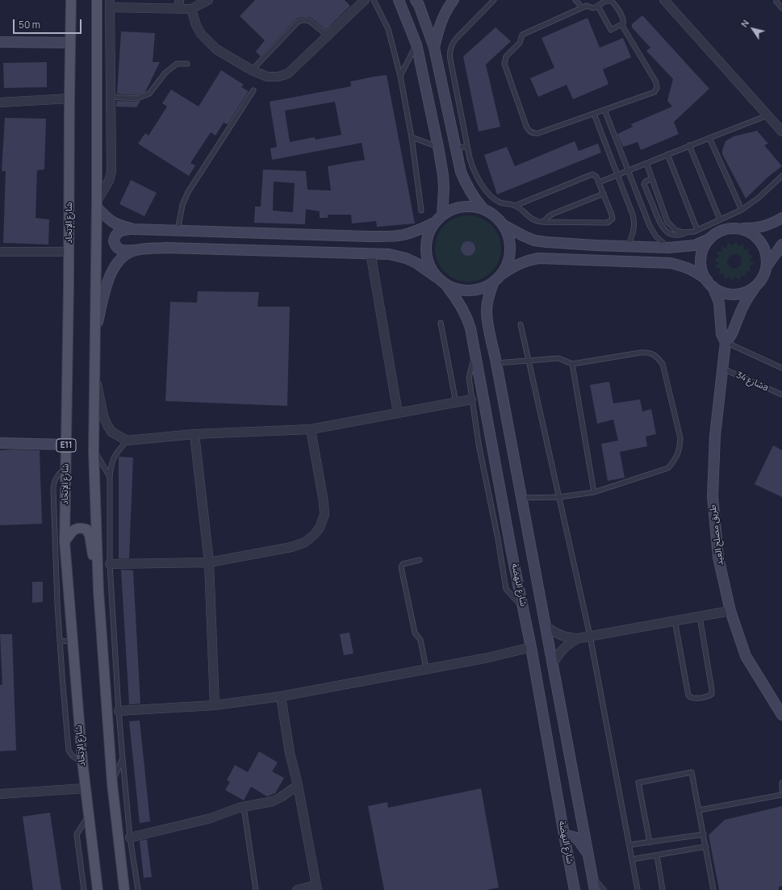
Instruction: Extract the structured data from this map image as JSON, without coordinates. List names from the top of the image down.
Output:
{
  "streets": {
    "main road": ["شارع الإتحاد", "E11"],
    "street": ["طريق مصلح العيد", "شارع النهضة"],
    "lane": ["شارع 34a"]
  },
  "crossings": [
    ["شارع 34a", "طريق مصلح العيد"]
  ],
  "scale_bar": "50 m",
  "north": "top left"
}
